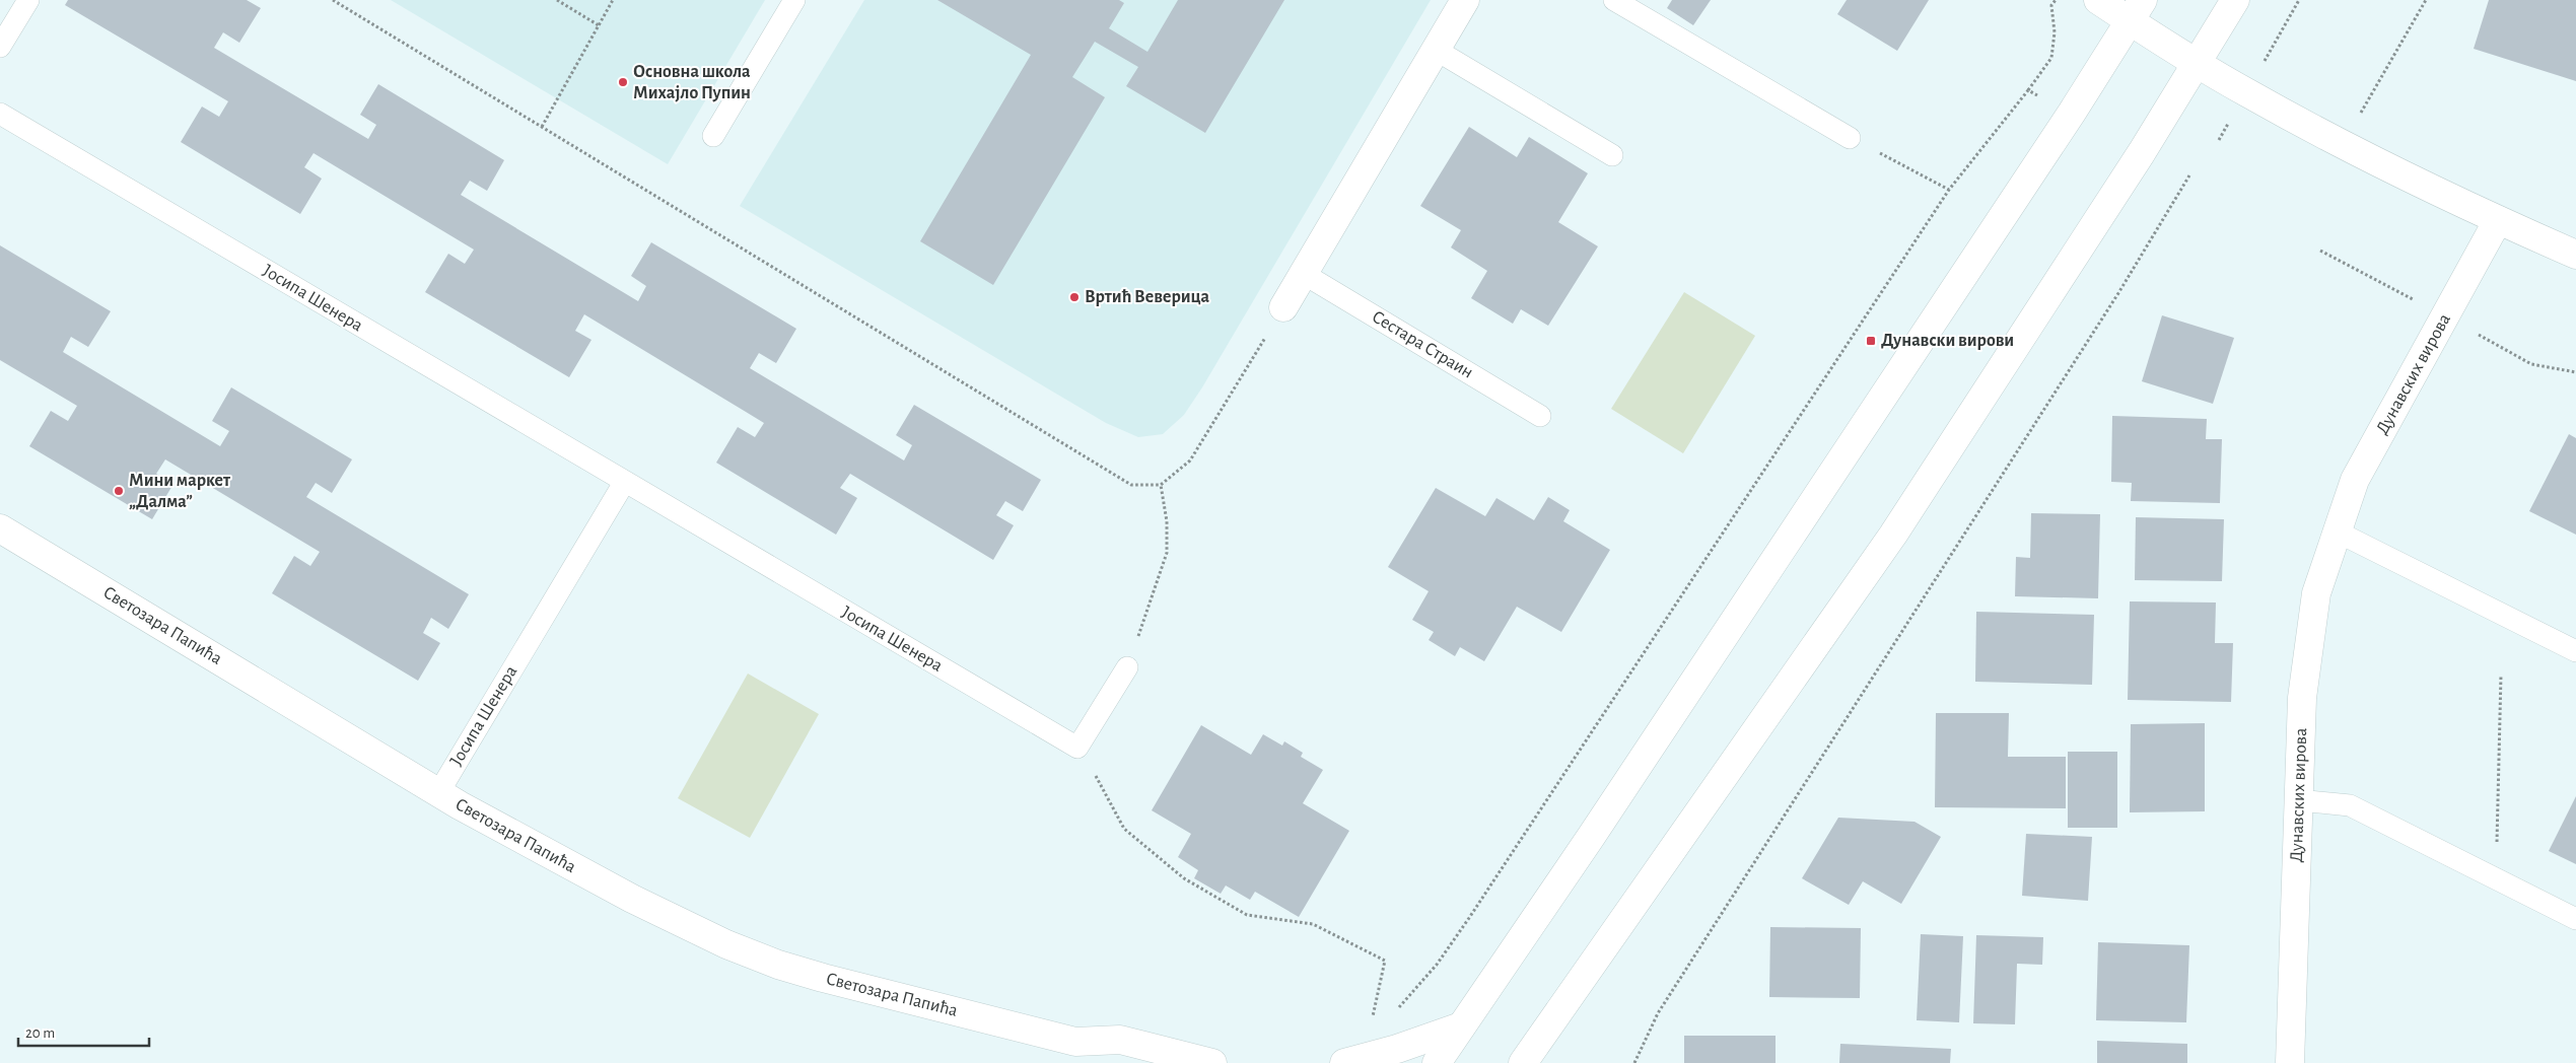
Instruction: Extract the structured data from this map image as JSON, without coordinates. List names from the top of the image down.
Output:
{
  "streets": {
    "street": ["Дунавских вирова", "Светозара Папића"],
    "lane": ["Јосипа Шенера", "Сестара Страин"]
  },
  "crossings": [
    ["Јосипа Шенера", "Светозара Папића"]
  ],
  "places": {
    "other": ["Основна школа Михајло Пупин", "Вртић Веверица", "Мини маркет „Далма”"],
    "transit": ["Дунавски вирови"]
  },
  "scale_bar": "20 m"
}
